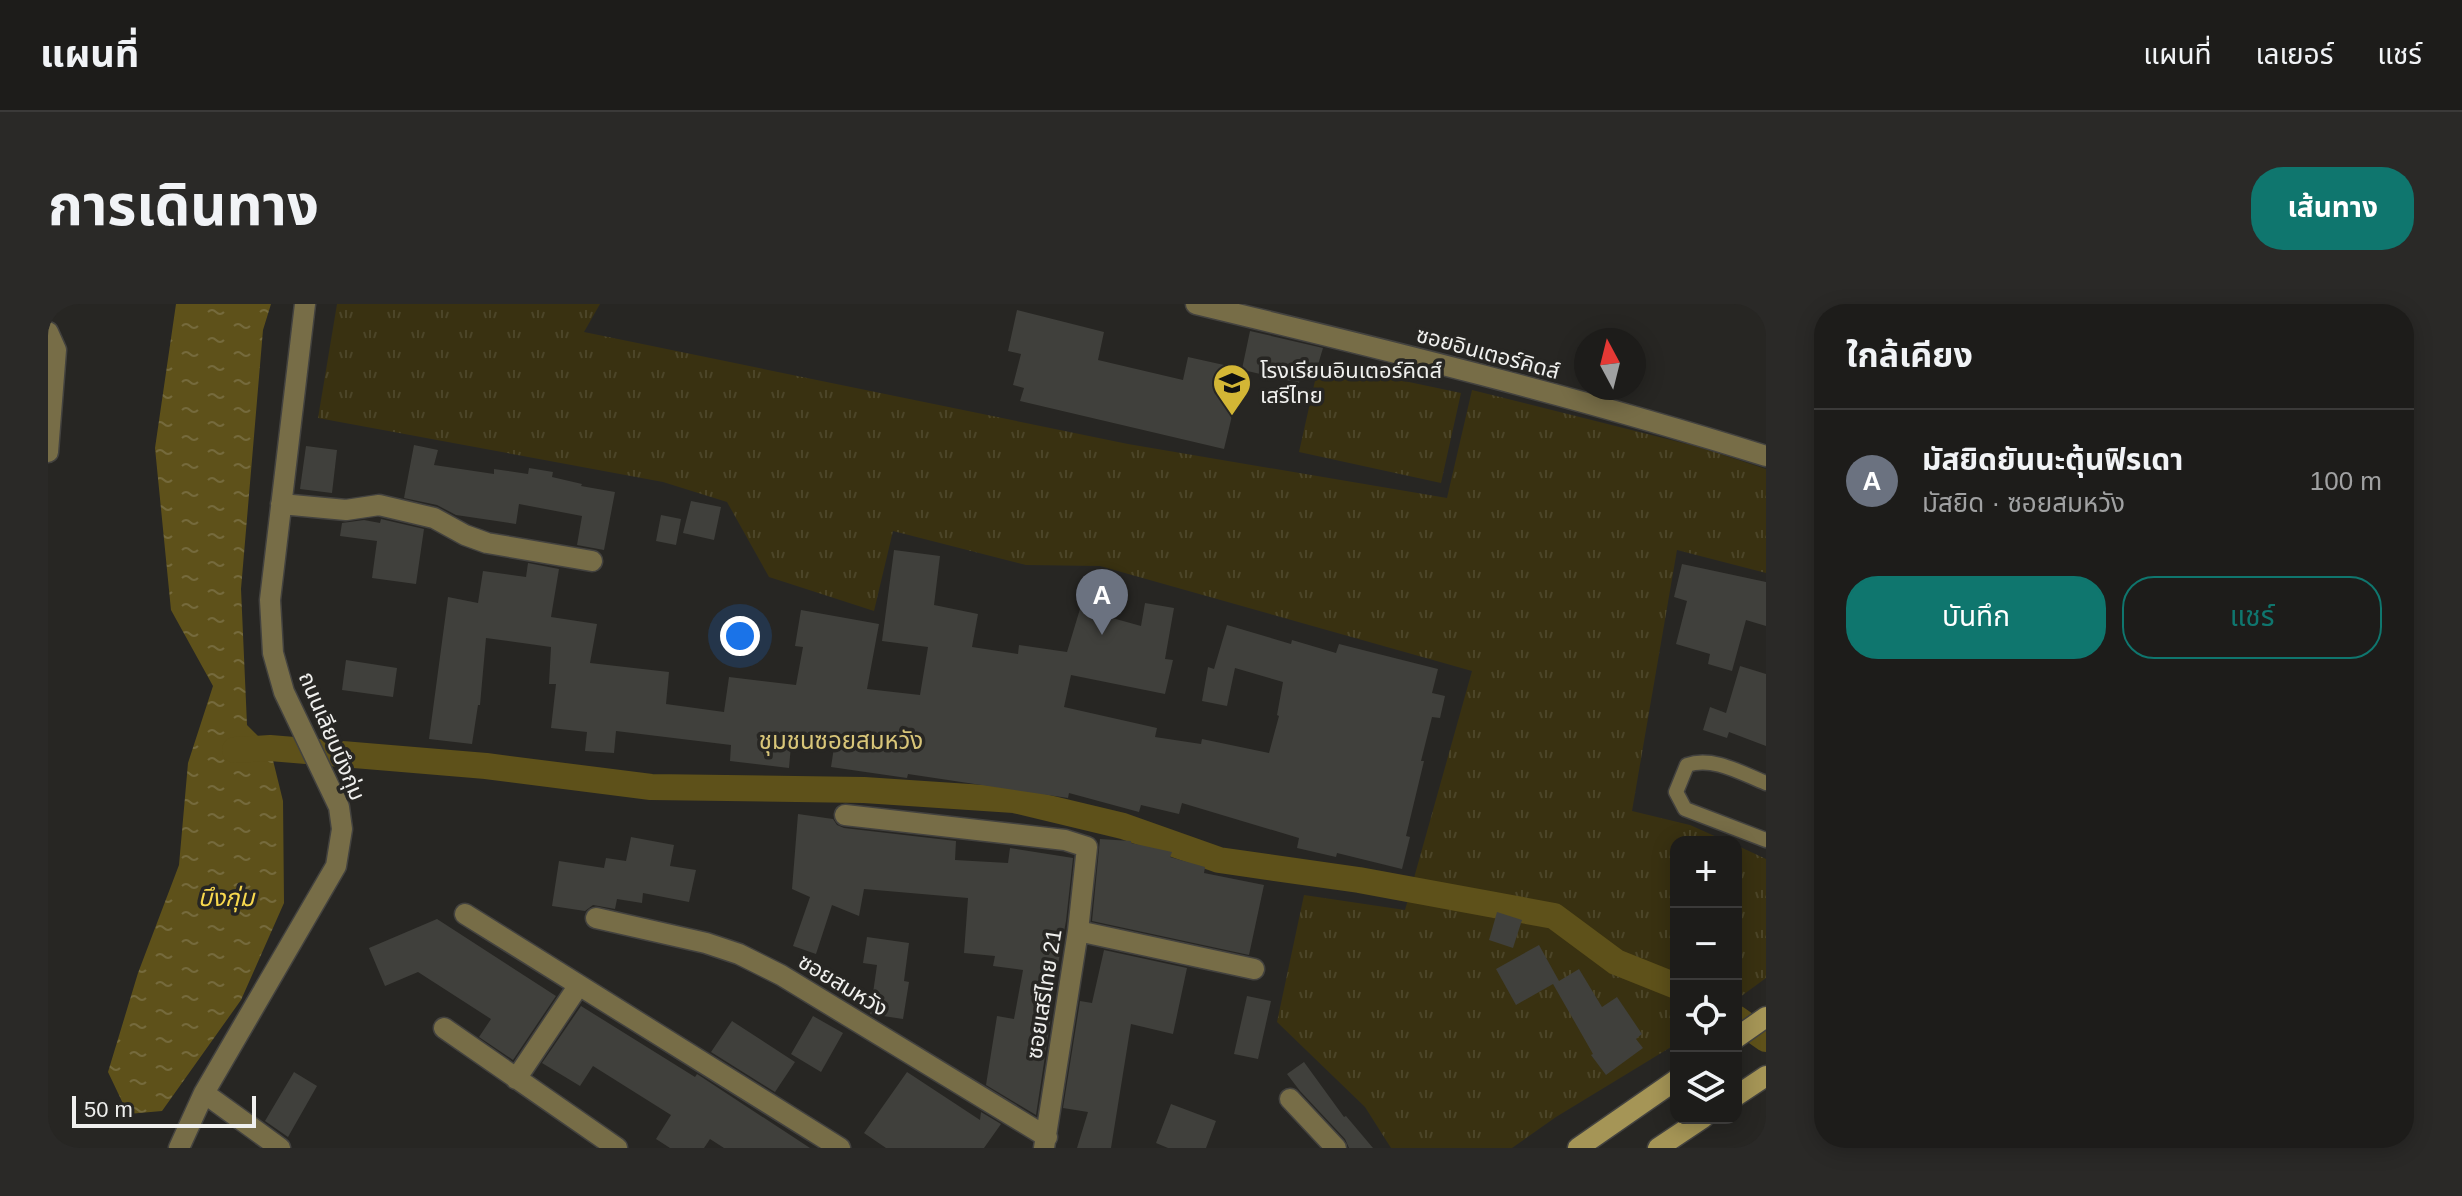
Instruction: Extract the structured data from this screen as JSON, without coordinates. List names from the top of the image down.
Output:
{
  "streets": {
    "street": [
      "ซอยอินเตอร์คิดส์",
      "ถนนเลียบบึงกุ่ม",
      "ซอยสมหวัง",
      "ซอยเสรีไทย 21"
    ]
  },
  "crossings": [
    ["ซอยสมหวัง", "ซอยเสรีไทย 21"]
  ],
  "districts": ["ชุมชนซอยสมหวัง"],
  "water": ["บึงกุ่ม"],
  "places": {
    "school or university": ["โรงเรียนอินเตอร์คิดส์ เสรีไทย"]
  },
  "scale_bar": "50 m",
  "north": "top",
  "page": {
    "header": "แผนที่",
    "nav": ["แผนที่", "เลเยอร์", "แชร์"],
    "title": "การเดินทาง",
    "buttons": [
      "เส้นทาง",
      ["บันทึก", "แชร์"]
    ],
    "heading": "ใกล้เคียง",
    "list": [
      {
        "mark": "A",
        "name": "มัสยิดยันนะตุ้นฟิรเดา",
        "note": "มัสยิด · ซอยสมหวัง",
        "value": "100 m"
      }
    ],
    "pins": "A",
    "map_buttons": ["+", "−"],
    "scale": "50 m"
  }
}
